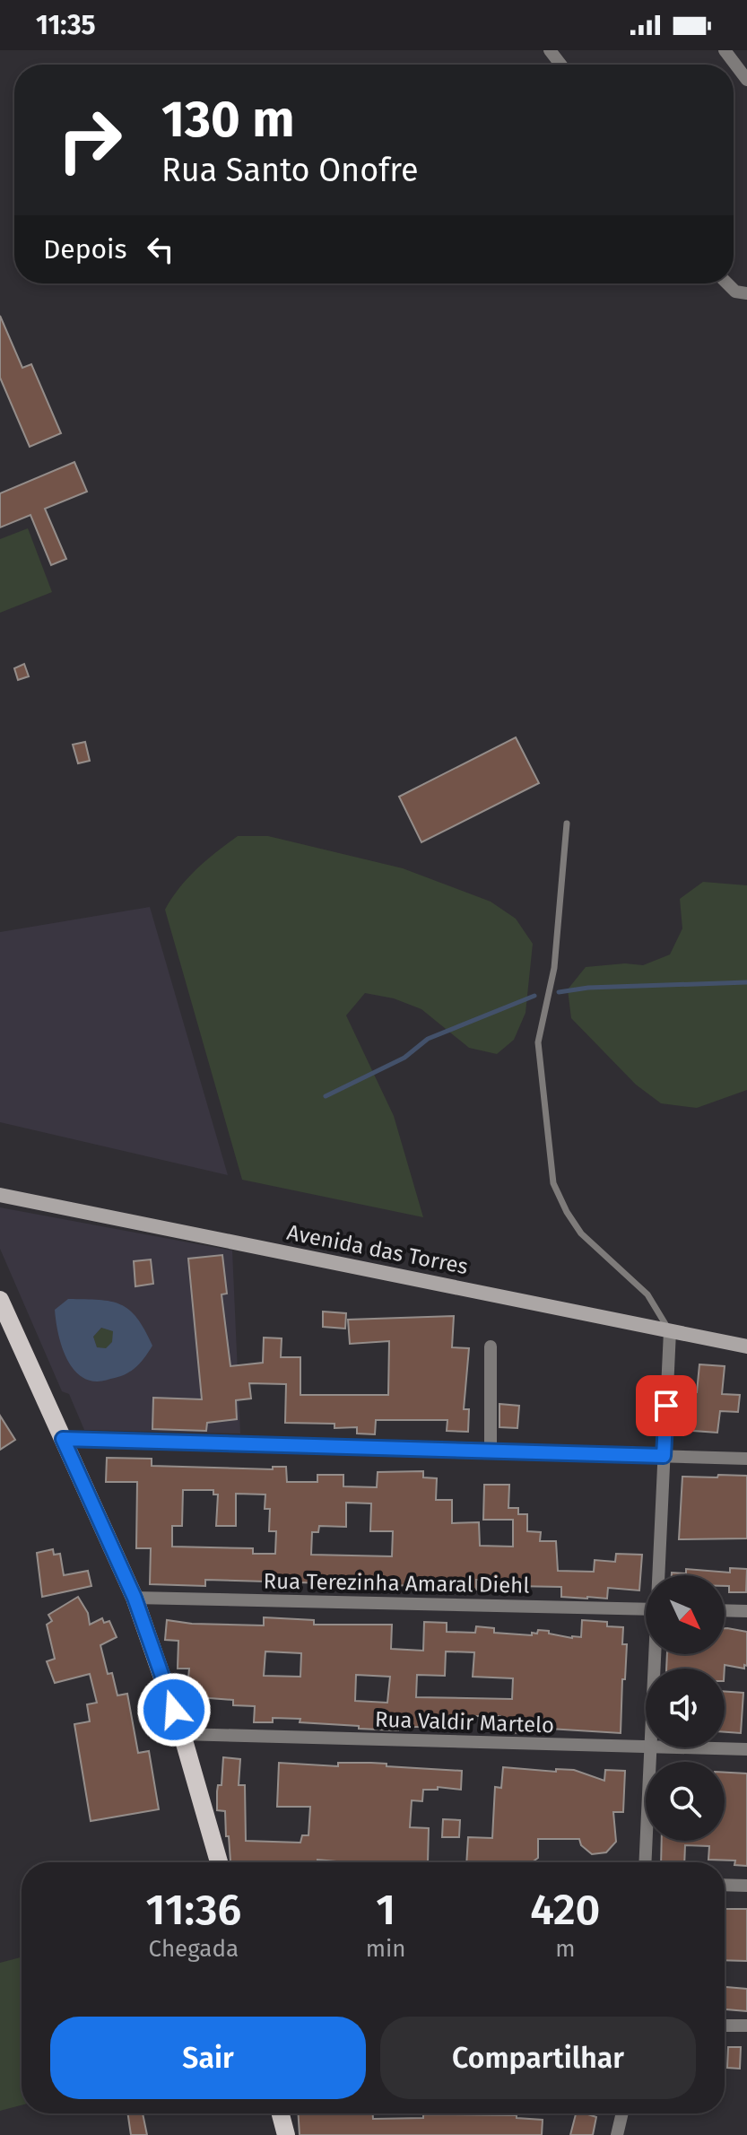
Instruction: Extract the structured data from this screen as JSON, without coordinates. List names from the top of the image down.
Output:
{
  "streets": {
    "main road": ["Avenida das Torres"],
    "street": ["Rua Terezinha Amaral Diehl", "Rua Valdir Martelo"]
  },
  "north": "bottom right",
  "page": {
    "status": "11:35",
    "turn": ["130 m", "Rua Santo Onofre"],
    "then": "Depois",
    "eta": [
      "11:36",
      "Chegada",
      "1",
      "min",
      "420",
      "m"
    ],
    "buttons": ["Sair", "Compartilhar"]
  }
}
